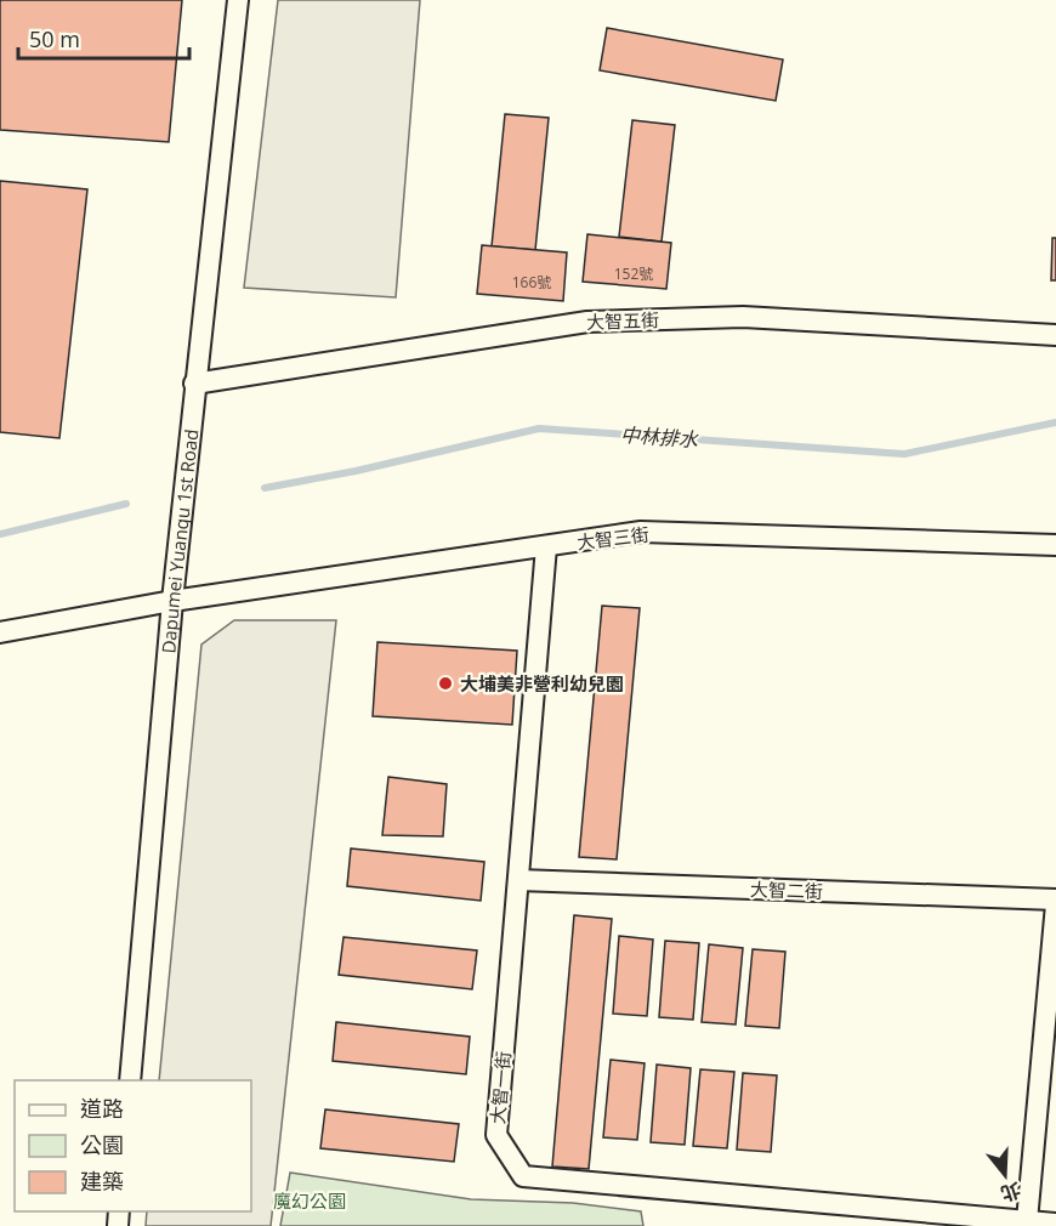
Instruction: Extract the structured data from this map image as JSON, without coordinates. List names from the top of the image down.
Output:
{
  "streets": {
    "street": [
      "大智五街",
      "大智三街",
      "Dapumei Yuanqu 1st Road",
      "大智二街",
      "大智一街"
    ]
  },
  "crossings": [
    ["大智五街", "Dapumei Yuanqu 1st Road"],
    ["大智三街", "Dapumei Yuanqu 1st Road"],
    ["大智三街", "大智一街"],
    ["大智二街", "大智一街"]
  ],
  "water": ["中林排水"],
  "parks": ["魔幻公園"],
  "places": ["大埔美非營利幼兒園"],
  "house_numbers": ["152號", "166號"],
  "legend": ["道路", "公園", "建築"],
  "scale_bar": "50 m",
  "north": "bottom"
}
